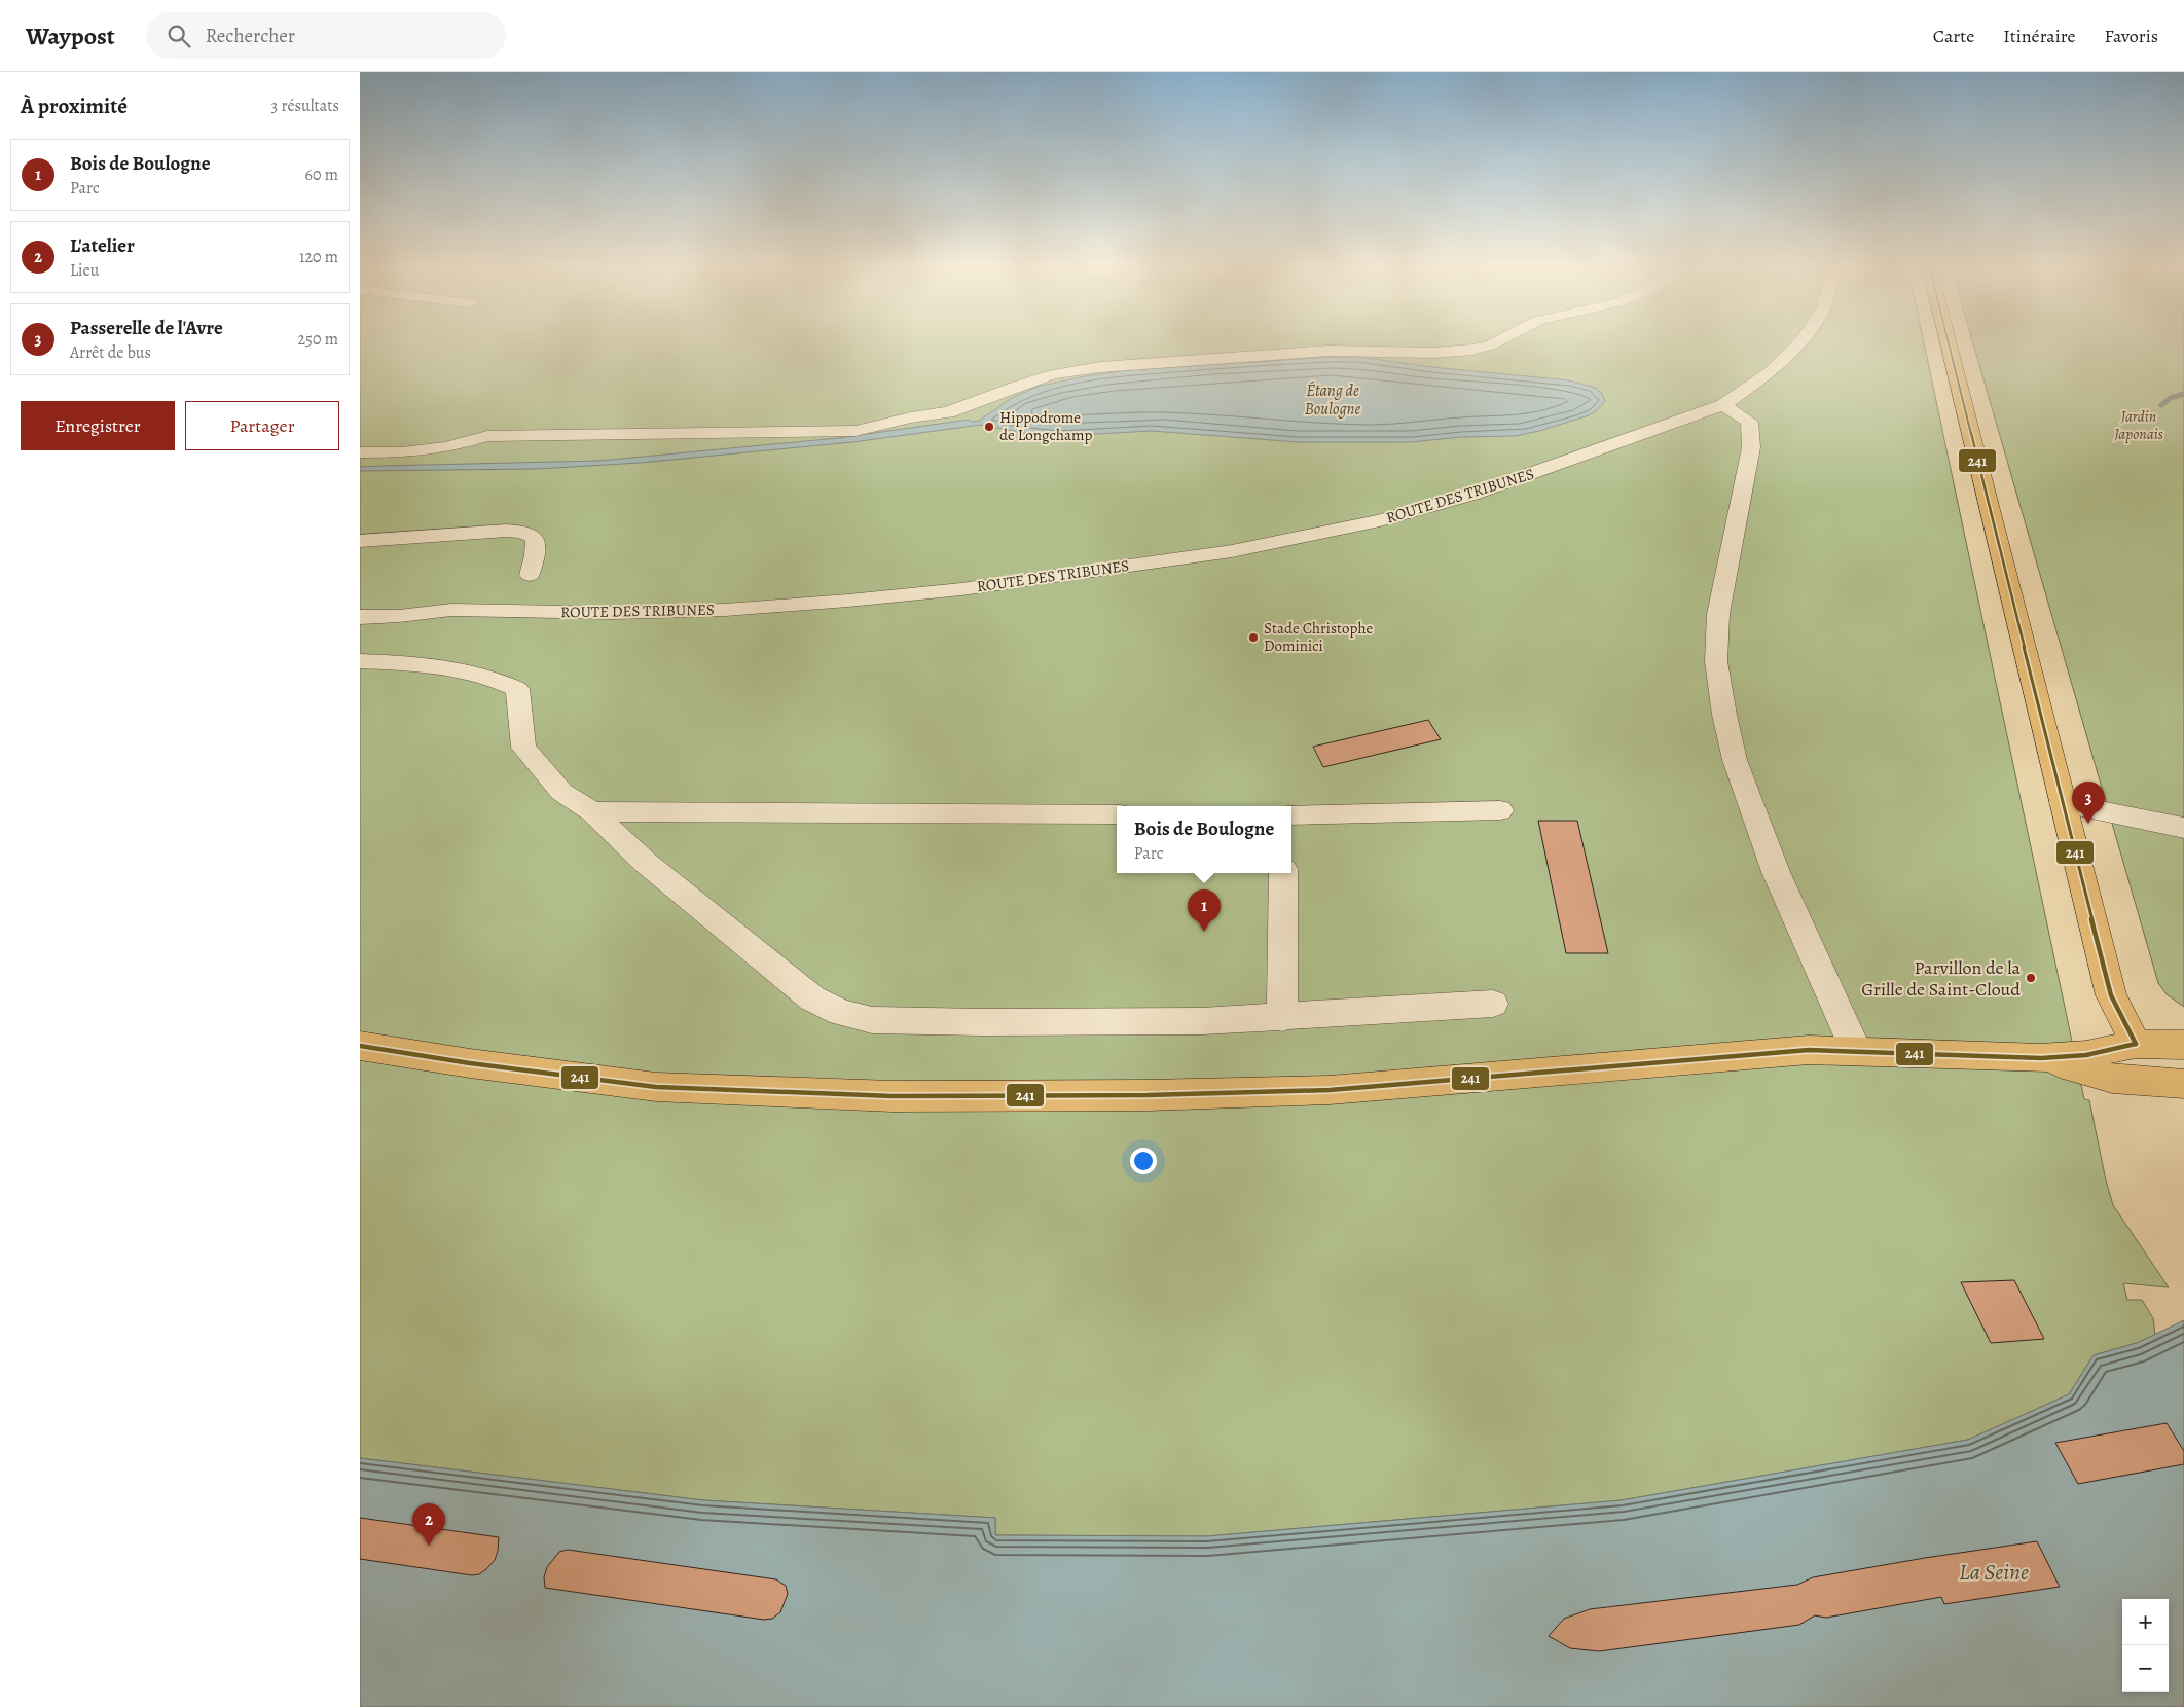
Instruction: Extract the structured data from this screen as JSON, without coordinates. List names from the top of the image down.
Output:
{
  "streets": {
    "lane": ["ROUTE DES TRIBUNES"]
  },
  "water": ["Étang de Boulogne", "La Seine"],
  "parks": ["Jardin Japonais"],
  "places": ["Hippodrome de Longchamp", "Stade Christophe Dominici", "Parvillon de la Grille de Saint-Cloud"],
  "lines": ["transit line 241"],
  "page": {
    "header": "Waypost",
    "search": "Rechercher",
    "nav": ["Carte", "Itinéraire", "Favoris"],
    "heading": ["À proximité", "3 résultats"],
    "list": [
      {
        "mark": "1",
        "name": "Bois de Boulogne",
        "note": "Parc",
        "value": "60 m"
      },
      {
        "mark": "2",
        "name": "L'atelier",
        "note": "Lieu",
        "value": "120 m"
      },
      {
        "mark": "3",
        "name": "Passerelle de l'Avre",
        "note": "Arrêt de bus",
        "value": "250 m"
      }
    ],
    "buttons": ["Enregistrer", "Partager"],
    "pins": ["3", "1", "2"],
    "popup": ["Bois de Boulogne", "Parc"],
    "map_buttons": ["+", "−"]
  }
}
